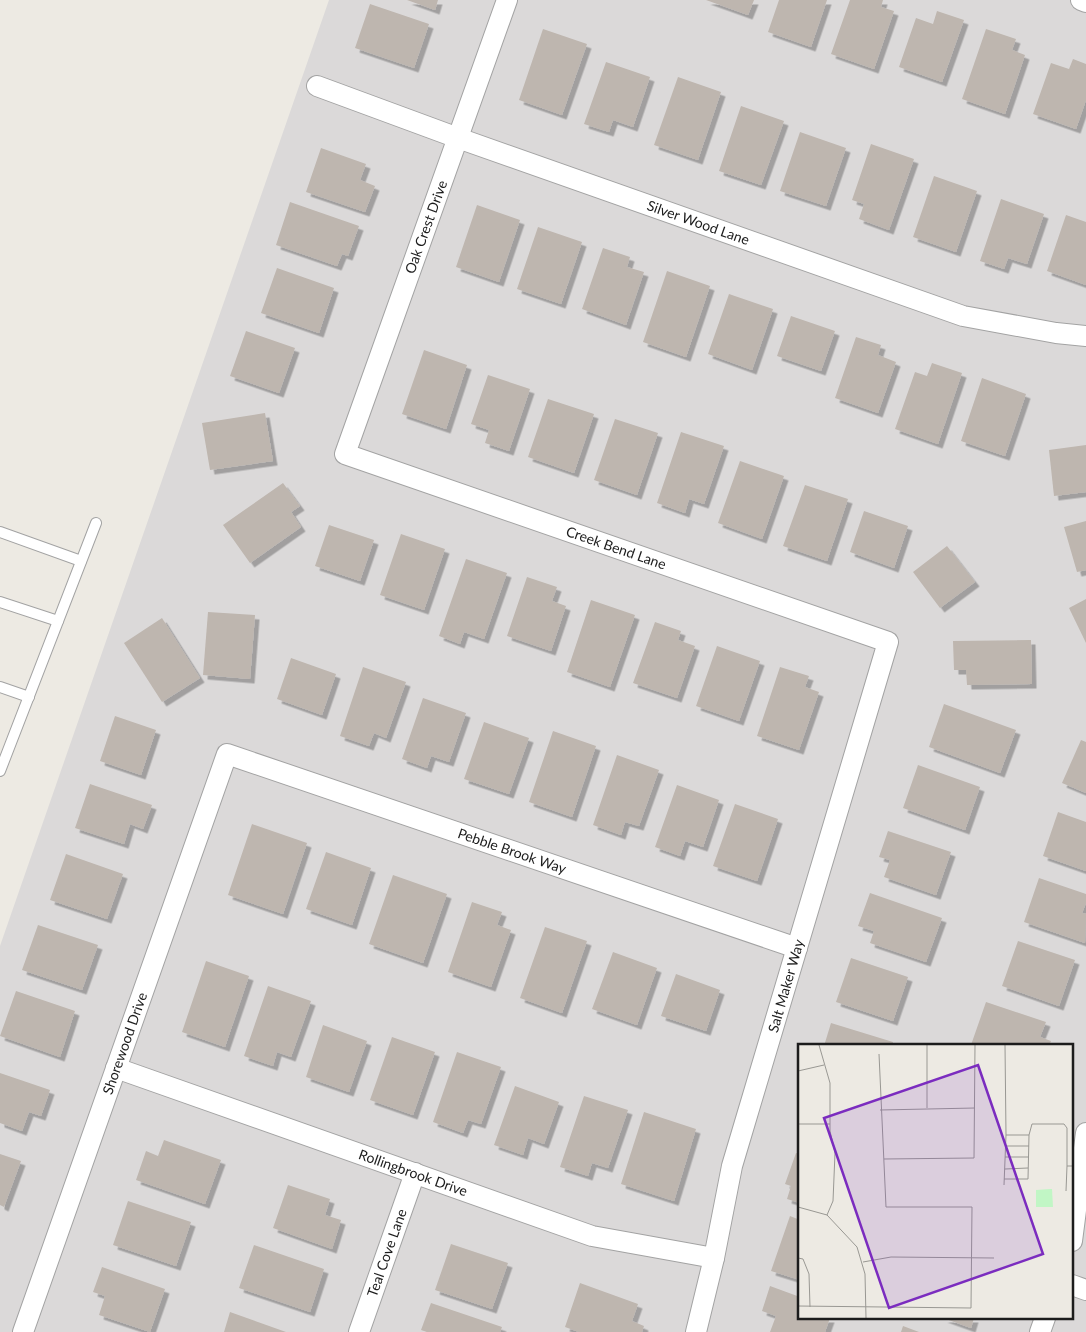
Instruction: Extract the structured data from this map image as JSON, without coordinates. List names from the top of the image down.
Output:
{
  "streets": {
    "street": [
      "Silver Wood Lane",
      "Oak Crest Drive",
      "Creek Bend Lane",
      "Pebble Brook Way",
      "Salt Maker Way",
      "Shorewood Drive",
      "Rollingbrook Drive",
      "Teal Cove Lane"
    ]
  },
  "crossings": [
    ["Silver Wood Lane", "Oak Crest Drive"],
    ["Oak Crest Drive", "Creek Bend Lane"],
    ["Creek Bend Lane", "Salt Maker Way"],
    ["Pebble Brook Way", "Salt Maker Way"],
    ["Pebble Brook Way", "Shorewood Drive"],
    ["Salt Maker Way", "Rollingbrook Drive"],
    ["Shorewood Drive", "Rollingbrook Drive"],
    ["Rollingbrook Drive", "Teal Cove Lane"]
  ]
}
